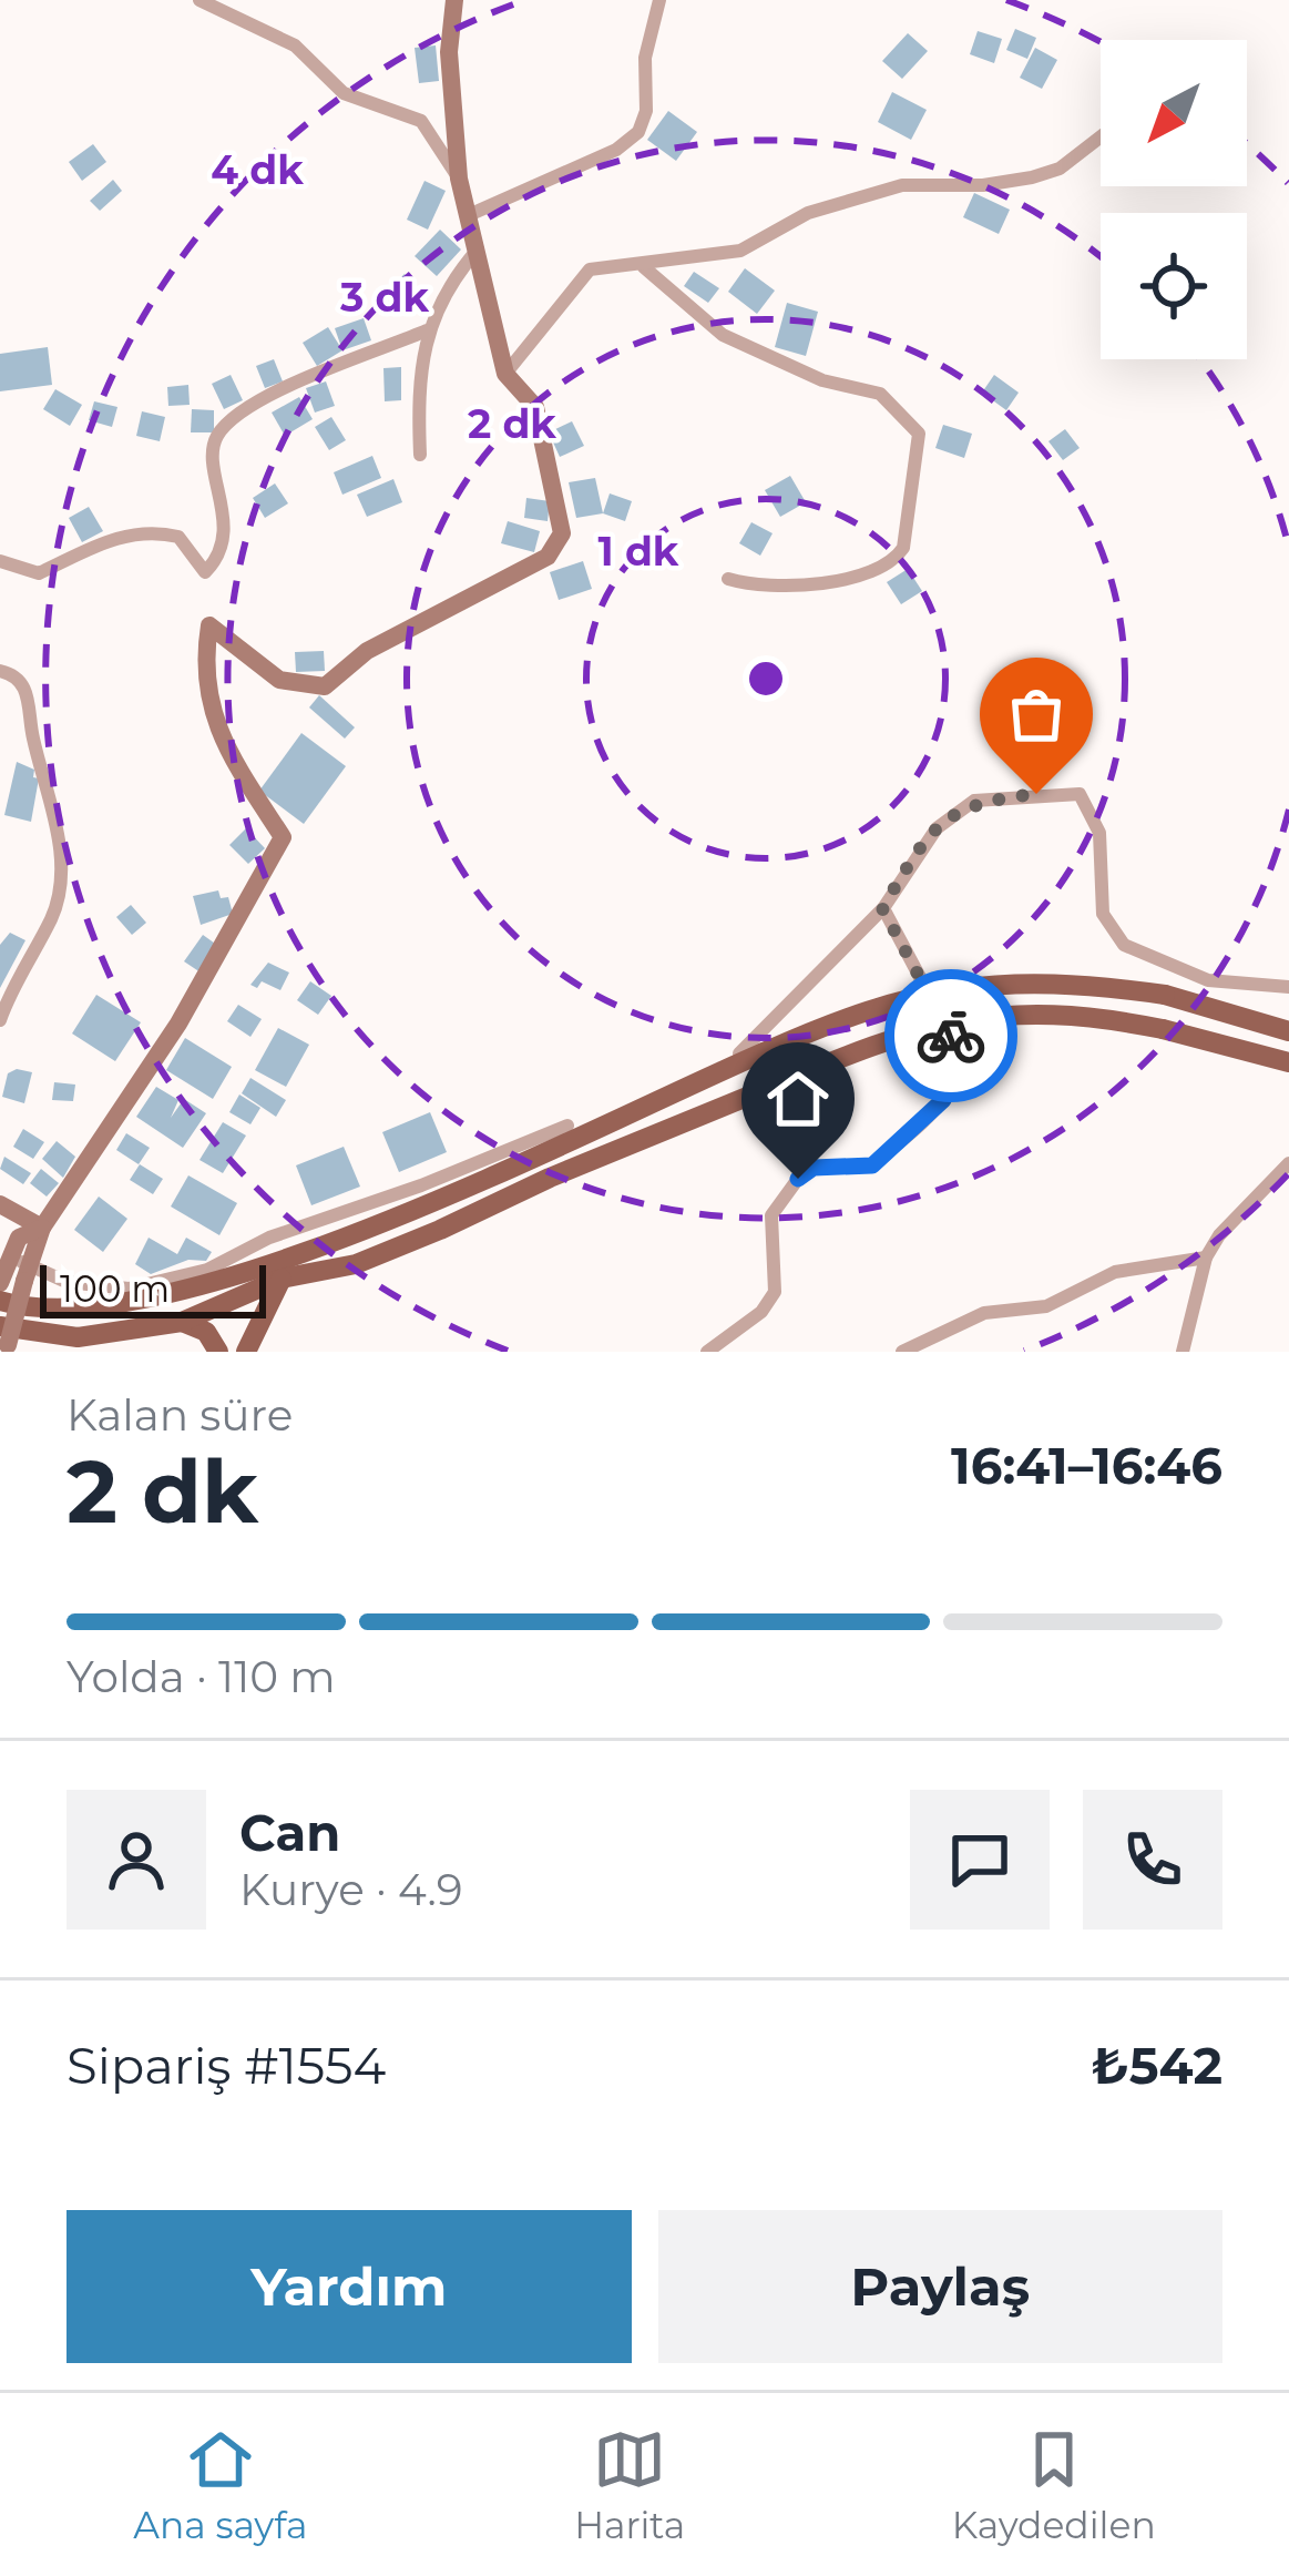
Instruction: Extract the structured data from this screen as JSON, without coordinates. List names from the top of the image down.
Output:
{
  "scale_bar": "100 m",
  "north": "bottom left",
  "page": {
    "scale": "100 m",
    "heading": ["2 dk", "Kalan süre", "16:41–16:46"],
    "panel": [
      "Can",
      "Kurye · 4.9",
      "Sipariş #1554",
      "₺542"
    ],
    "bar": "Yolda · 110 m",
    "buttons": ["Yardım", "Paylaş"],
    "tabs": ["Ana sayfa", "Harita", "Kaydedilen"]
  },
  "rings": [
    "4 dk",
    "3 dk",
    "2 dk",
    "1 dk"
  ]
}
